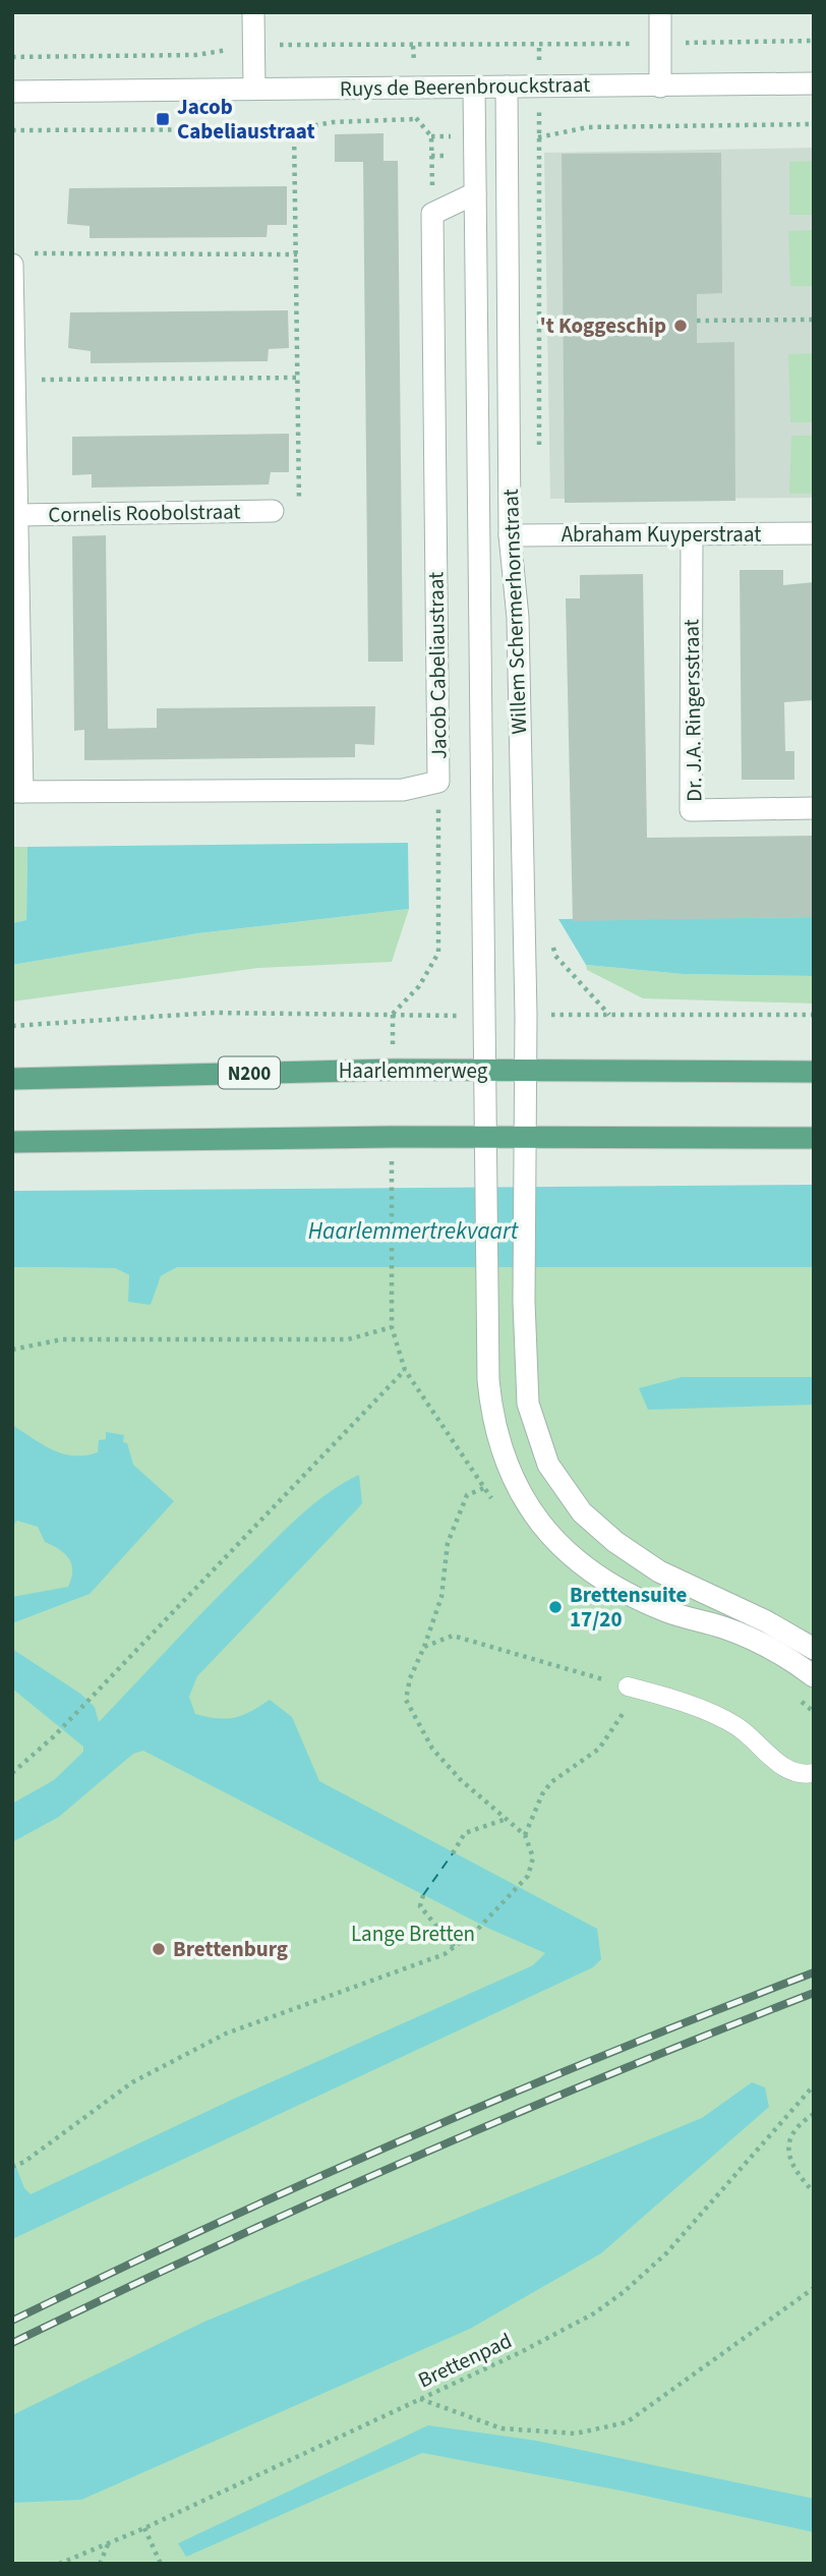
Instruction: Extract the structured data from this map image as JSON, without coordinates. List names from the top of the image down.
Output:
{
  "streets": {
    "main road": ["Haarlemmerweg", "N200"],
    "street": [
      "Ruys de Beerenbrouckstraat",
      "Cornelis Roobolstraat",
      "Abraham Kuyperstraat",
      "Willem Schermerhornstraat",
      "Jacob Cabeliaustraat",
      "Dr. J.A. Ringersstraat"
    ],
    "path": ["Brettenpad"]
  },
  "crossings": [
    ["Ruys de Beerenbrouckstraat", "Willem Schermerhornstraat"],
    ["Abraham Kuyperstraat", "Willem Schermerhornstraat"],
    ["Abraham Kuyperstraat", "Dr. J.A. Ringersstraat"],
    ["Willem Schermerhornstraat", "Haarlemmerweg"]
  ],
  "water": ["Haarlemmertrekvaart"],
  "parks": ["Lange Bretten"],
  "places": {
    "transit": ["Jacob Cabeliaustraat"],
    "other": ["'t Koggeschip", "Brettensuite 17/20", "Brettenburg"]
  }
}
